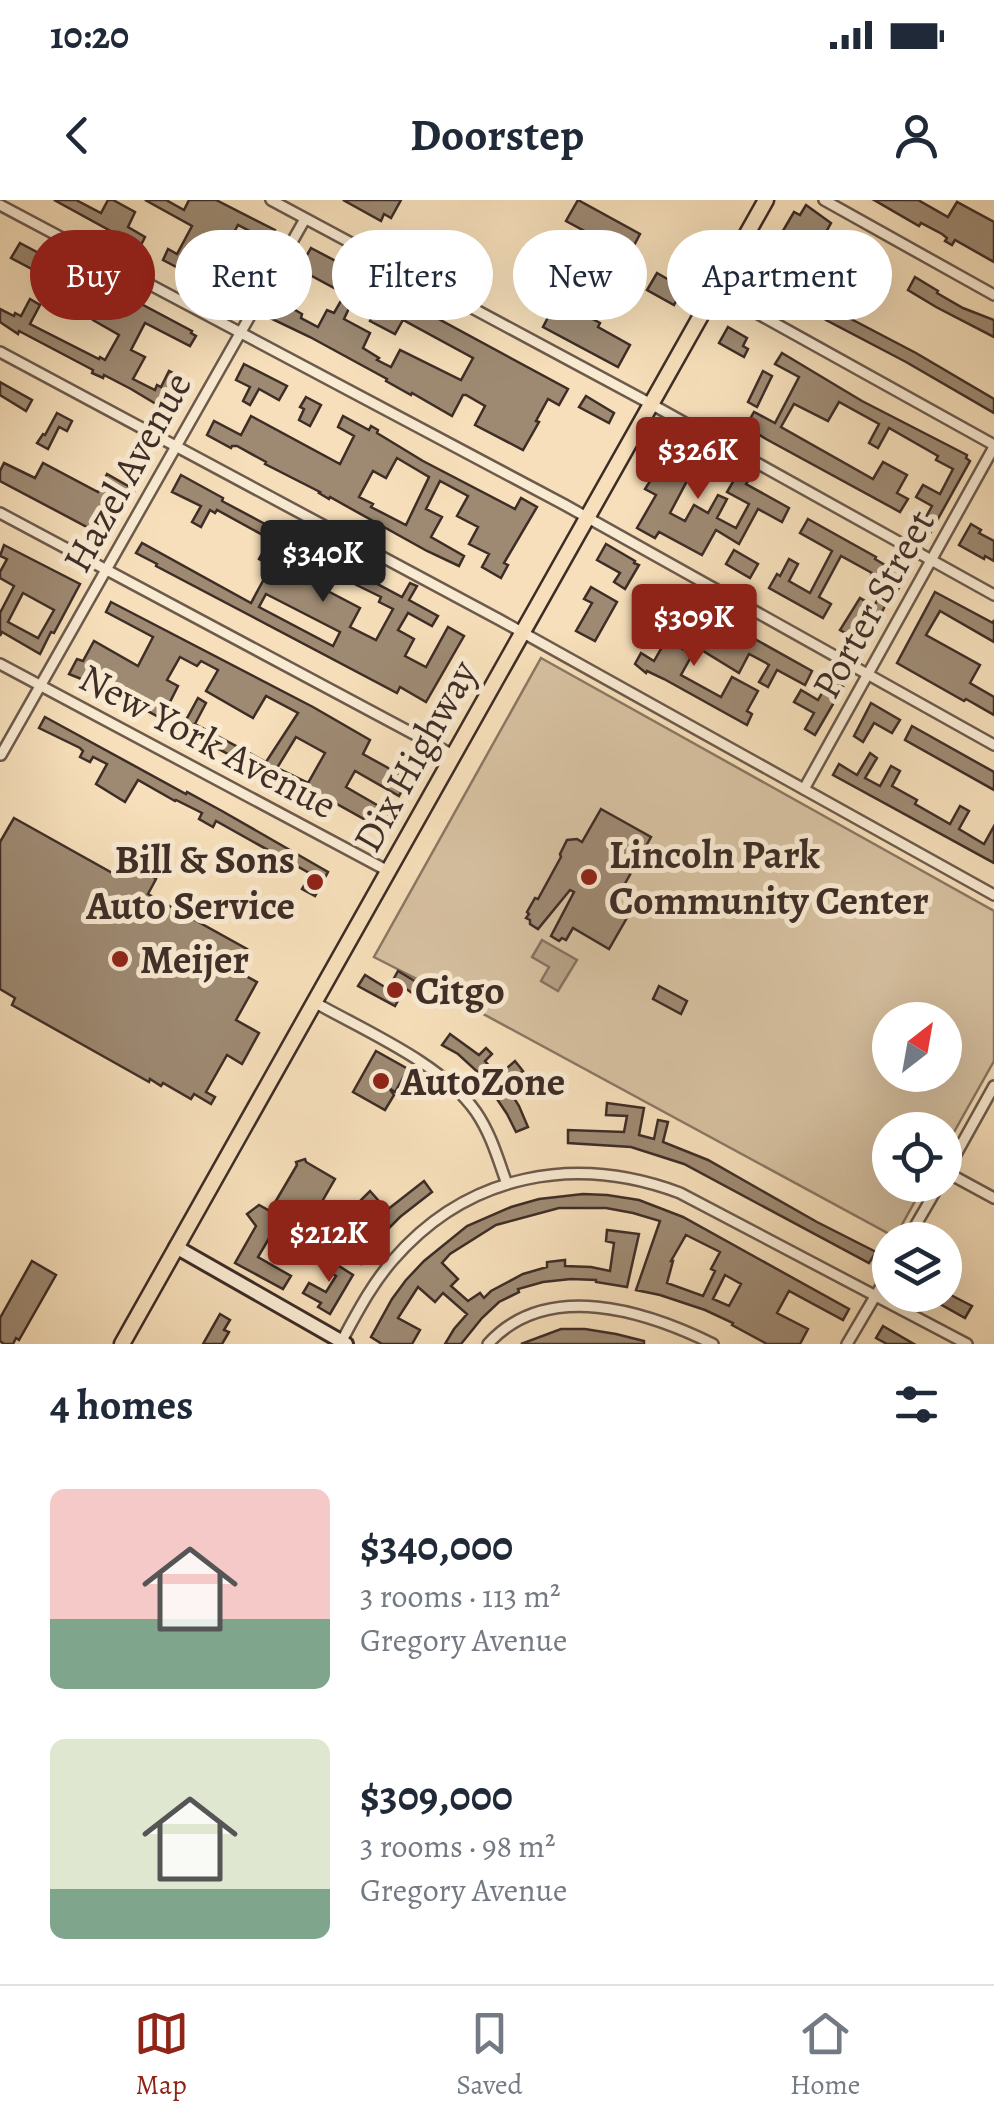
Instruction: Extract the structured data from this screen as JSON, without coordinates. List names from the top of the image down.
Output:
{
  "streets": {
    "main road": ["Dix Highway"],
    "street": ["Hazel Avenue", "Porter Street", "New York Avenue"]
  },
  "crossings": [
    ["Hazel Avenue", "New York Avenue"],
    ["New York Avenue", "Dix Highway"]
  ],
  "places": [
    "Lincoln Park Community Center",
    "Bill & Sons Auto Service",
    "Meijer",
    "Citgo",
    "AutoZone"
  ],
  "north": "top right",
  "page": {
    "status": "10:20",
    "header": "Doorstep",
    "chip": [
      "Buy",
      "Rent",
      "Filters",
      "New",
      "Apartment"
    ],
    "price": [
      "$326K",
      "$340K",
      "$309K",
      "$212K"
    ],
    "heading": "4 homes",
    "list": [
      {
        "name": "$340,000",
        "note": "3 rooms · 113 m² · Gregory Avenue"
      },
      {
        "name": "$309,000",
        "note": "3 rooms · 98 m² · Gregory Avenue"
      }
    ],
    "tabs": ["Map", "Saved", "Home"]
  }
}
